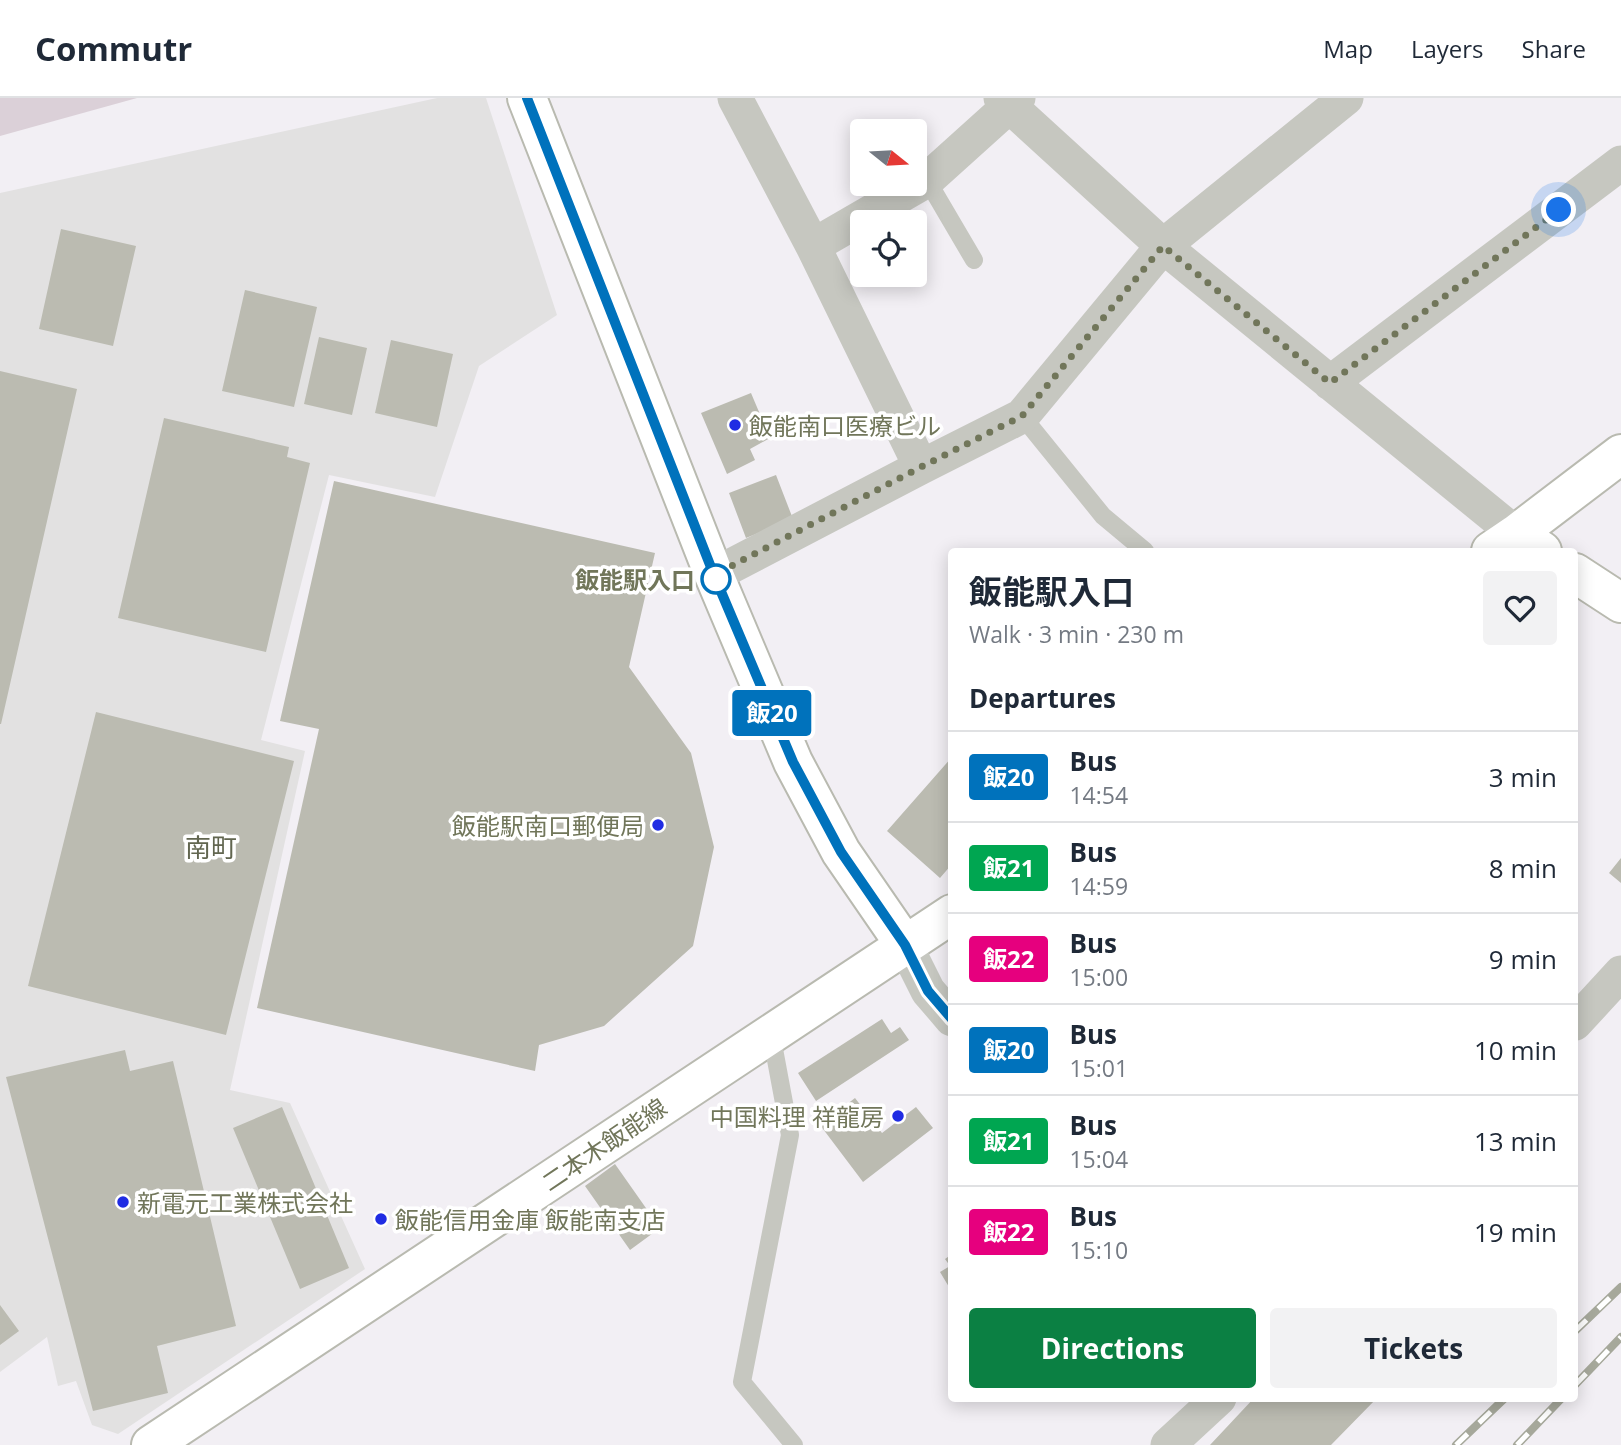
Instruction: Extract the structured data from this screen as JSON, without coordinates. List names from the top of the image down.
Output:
{
  "streets": {
    "street": ["二本木飯能線"]
  },
  "districts": ["南町"],
  "places": [
    "飯能南口医療ビル",
    "飯能駅入口",
    "飯能駅南口郵便局",
    "中国料理 祥龍房",
    "新電元工業株式会社",
    "飯能信用金庫 飯能南支店"
  ],
  "lines": ["bus line 飯20"],
  "north": "right",
  "page": {
    "header": "Commutr",
    "nav": ["Map", "Layers", "Share"],
    "on_map": "飯20",
    "heading": [
      ["飯能駅入口", "Walk · 3 min · 230 m"],
      "Departures"
    ],
    "list": [
      {
        "mark": "飯20",
        "name": "Bus",
        "note": "14:54",
        "value": "3 min"
      },
      {
        "mark": "飯21",
        "name": "Bus",
        "note": "14:59",
        "value": "8 min"
      },
      {
        "mark": "飯22",
        "name": "Bus",
        "note": "15:00",
        "value": "9 min"
      },
      {
        "mark": "飯20",
        "name": "Bus",
        "note": "15:01",
        "value": "10 min"
      },
      {
        "mark": "飯21",
        "name": "Bus",
        "note": "15:04",
        "value": "13 min"
      },
      {
        "mark": "飯22",
        "name": "Bus",
        "note": "15:10",
        "value": "19 min"
      }
    ],
    "buttons": ["Directions", "Tickets"]
  }
}
